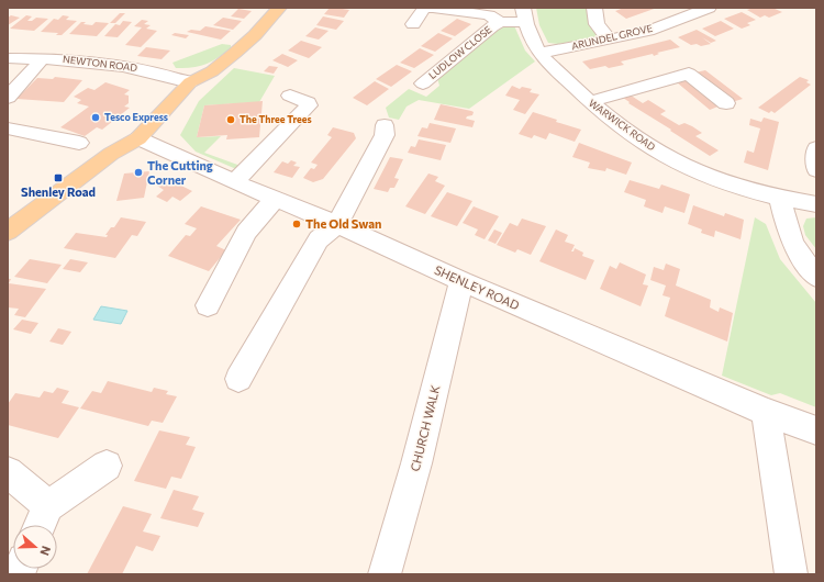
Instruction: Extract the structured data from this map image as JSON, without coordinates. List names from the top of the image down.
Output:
{
  "streets": {
    "street": [
      "ARUNDEL GROVE",
      "LUDLOW CLOSE",
      "NEWTON ROAD",
      "WARWICK ROAD",
      "SHENLEY ROAD",
      "CHURCH WALK"
    ]
  },
  "crossings": [
    ["ARUNDEL GROVE", "WARWICK ROAD"],
    ["LUDLOW CLOSE", "WARWICK ROAD"],
    ["SHENLEY ROAD", "CHURCH WALK"]
  ],
  "places": {
    "other": [
      "Tesco Express",
      "The Three Trees",
      "The Cutting Corner",
      "The Old Swan"
    ],
    "transit": ["Shenley Road"]
  },
  "north": "right"
}
